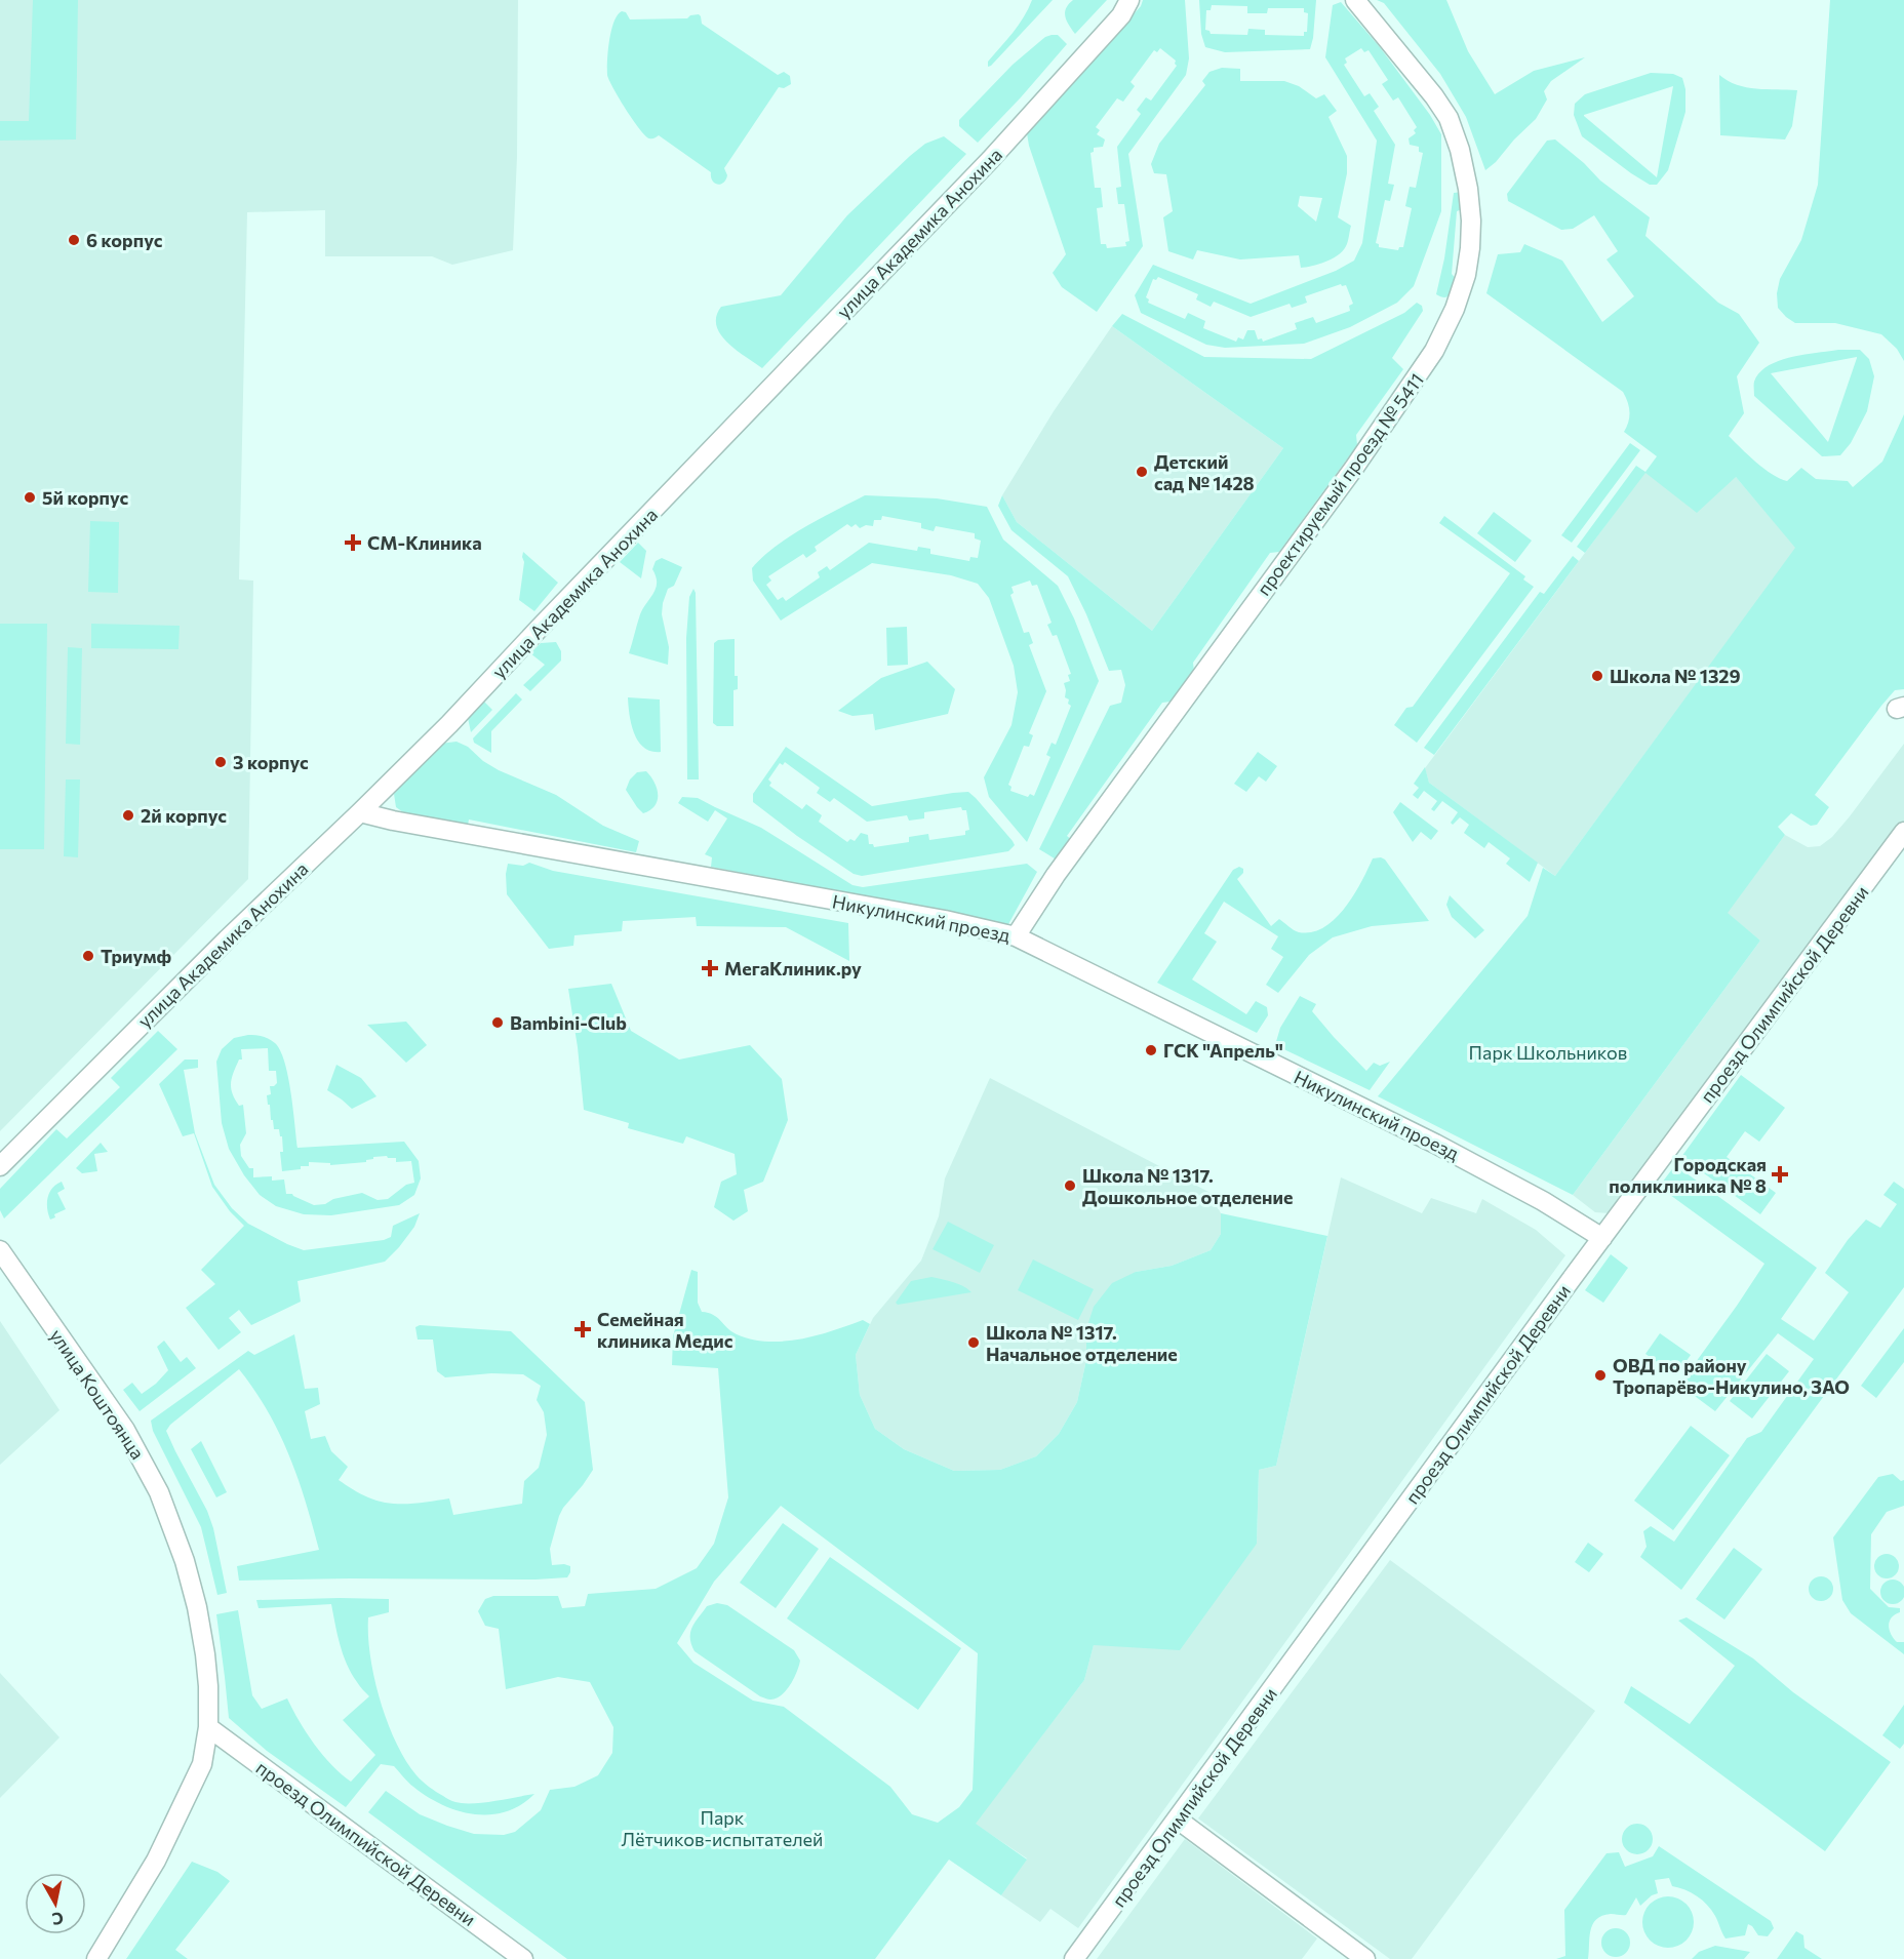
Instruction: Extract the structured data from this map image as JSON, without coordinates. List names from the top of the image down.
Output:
{
  "streets": {
    "street": [
      "улица Академика Анохина",
      "проектируемый проезд № 5411",
      "Никулинский проезд",
      "проезд Олимпийской Деревни",
      "улица Коштоянца"
    ]
  },
  "crossings": [
    ["улица Академика Анохина", "Никулинский проезд"],
    ["проектируемый проезд № 5411", "Никулинский проезд"],
    ["Никулинский проезд", "проезд Олимпийской Деревни"],
    ["проезд Олимпийской Деревни", "улица Коштоянца"]
  ],
  "parks": ["Парк Школьников", "Парк Лётчиков-испытателей"],
  "places": {
    "other": [
      "6 корпус",
      "Детский сад № 1428",
      "5й корпус",
      "Школа № 1329",
      "3 корпус",
      "2й корпус",
      "Триумф",
      "Bambini-Club",
      "ГСК \"Апрель\"",
      "Школа № 1317. Дошкольное отделение",
      "Школа № 1317. Начальное отделение",
      "ОВД по району Тропарёво-Никулино, ЗАО"
    ],
    "health": [
      "СМ-Клиника",
      "МегаКлиник.ру",
      "Городская поликлиника № 8",
      "Семейная клиника Медис"
    ]
  },
  "north": "bottom"
}
